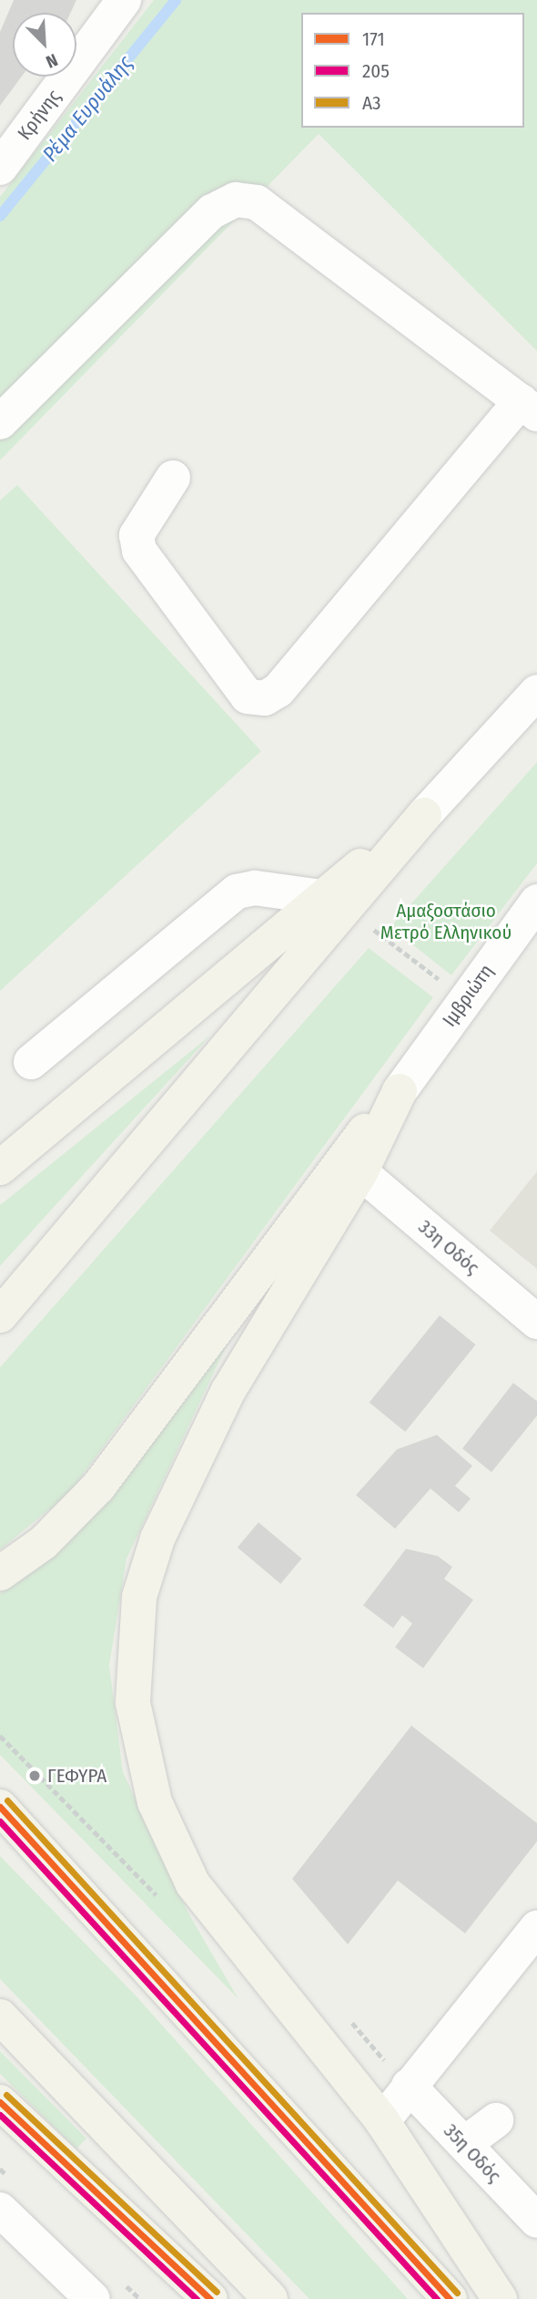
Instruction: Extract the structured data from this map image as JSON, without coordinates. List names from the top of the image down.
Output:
{
  "streets": {
    "street": [
      "Κρήνης",
      "Ιμβριώτη",
      "33η Οδός",
      "35η Οδός"
    ]
  },
  "water": ["Ρέμα Ευρυάλης"],
  "parks": ["Αμαξοστάσιο Μετρό Ελληνικού"],
  "places": ["ΓΕΦΥΡΑ"],
  "lines": ["transit line Α3", "transit line 171", "transit line 205"],
  "legend": ["171", "205", "Α3"],
  "north": "bottom right"
}
